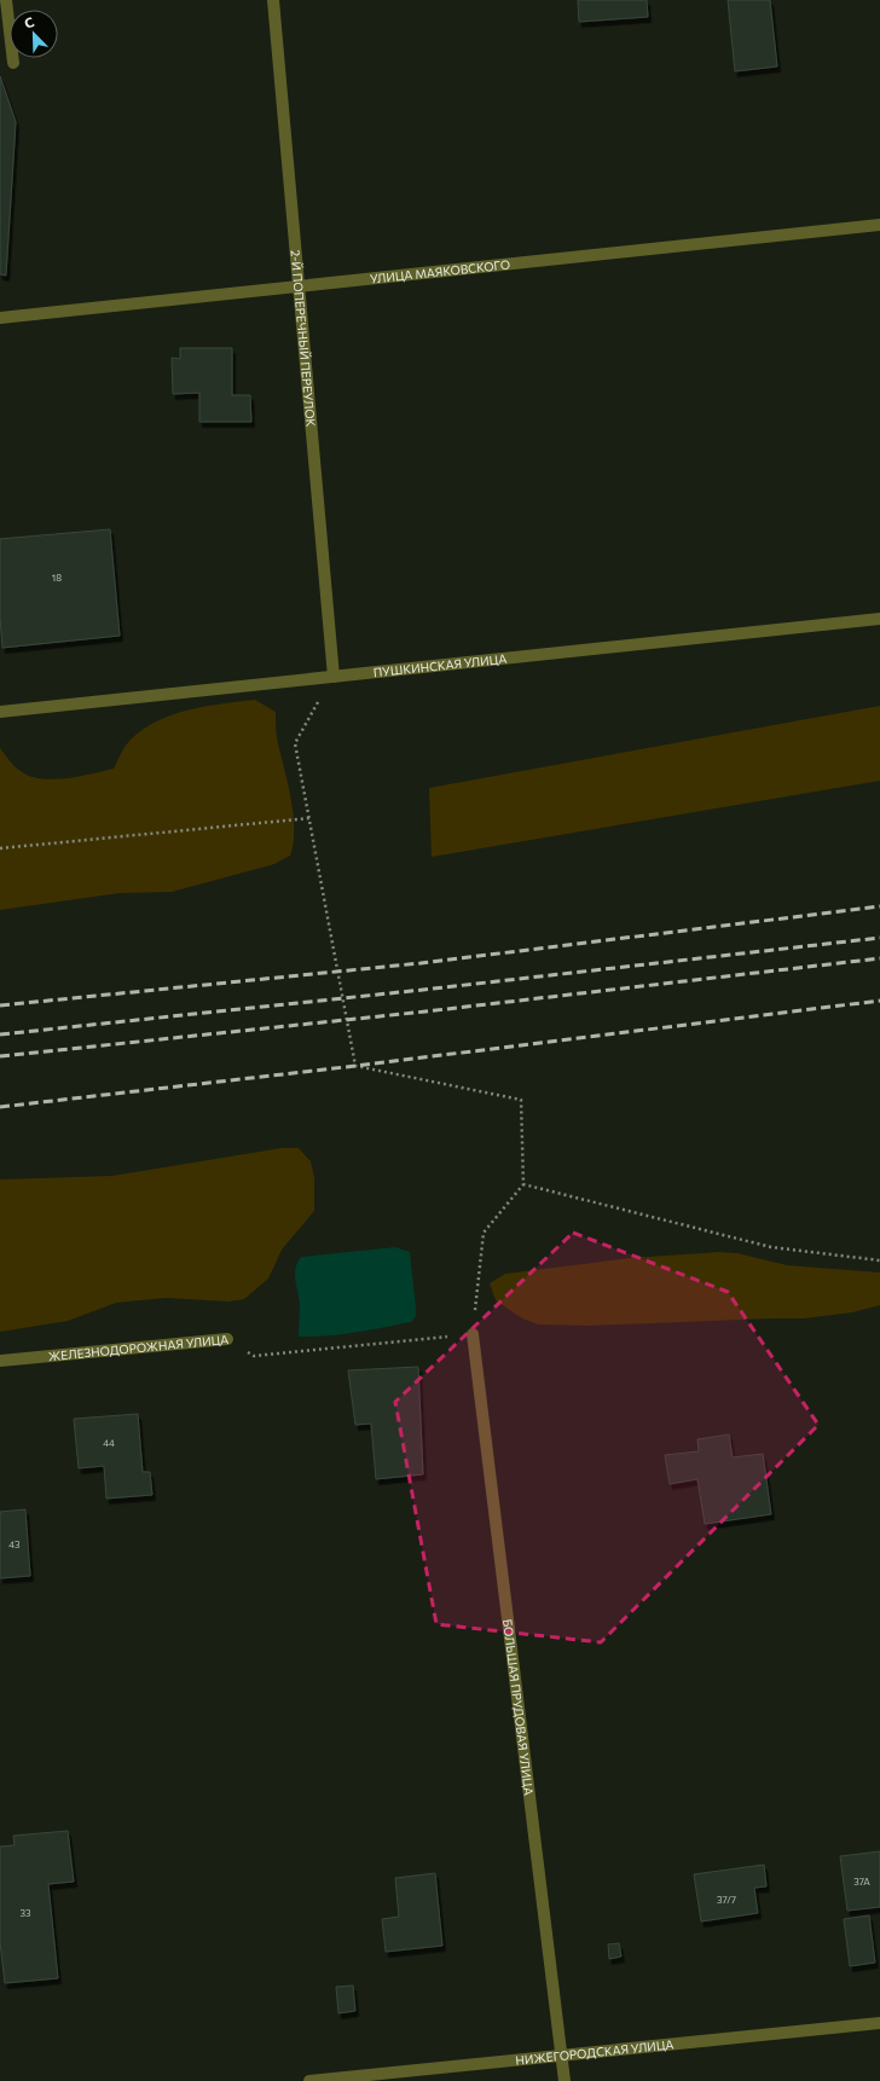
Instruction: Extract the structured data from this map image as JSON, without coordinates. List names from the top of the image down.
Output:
{
  "streets": {
    "street": [
      "УЛИЦА МАЯКОВСКОГО",
      "2-Й ПОПЕРЕЧНЫЙ ПЕРЕУЛОК",
      "ПУШКИНСКАЯ УЛИЦА",
      "ЖЕЛЕЗНОДОРОЖНАЯ УЛИЦА",
      "БОЛЬШАЯ ПРУДОВАЯ УЛИЦА",
      "НИЖЕГОРОДСКАЯ УЛИЦА"
    ]
  },
  "crossings": [
    ["УЛИЦА МАЯКОВСКОГО", "2-Й ПОПЕРЕЧНЫЙ ПЕРЕУЛОК"],
    ["2-Й ПОПЕРЕЧНЫЙ ПЕРЕУЛОК", "ПУШКИНСКАЯ УЛИЦА"],
    ["ЖЕЛЕЗНОДОРОЖНАЯ УЛИЦА", "БОЛЬШАЯ ПРУДОВАЯ УЛИЦА"],
    ["БОЛЬШАЯ ПРУДОВАЯ УЛИЦА", "НИЖЕГОРОДСКАЯ УЛИЦА"]
  ],
  "house_numbers": [
    "18",
    "44",
    "43",
    "37А",
    "37/7",
    "33"
  ],
  "north": "top left"
}
